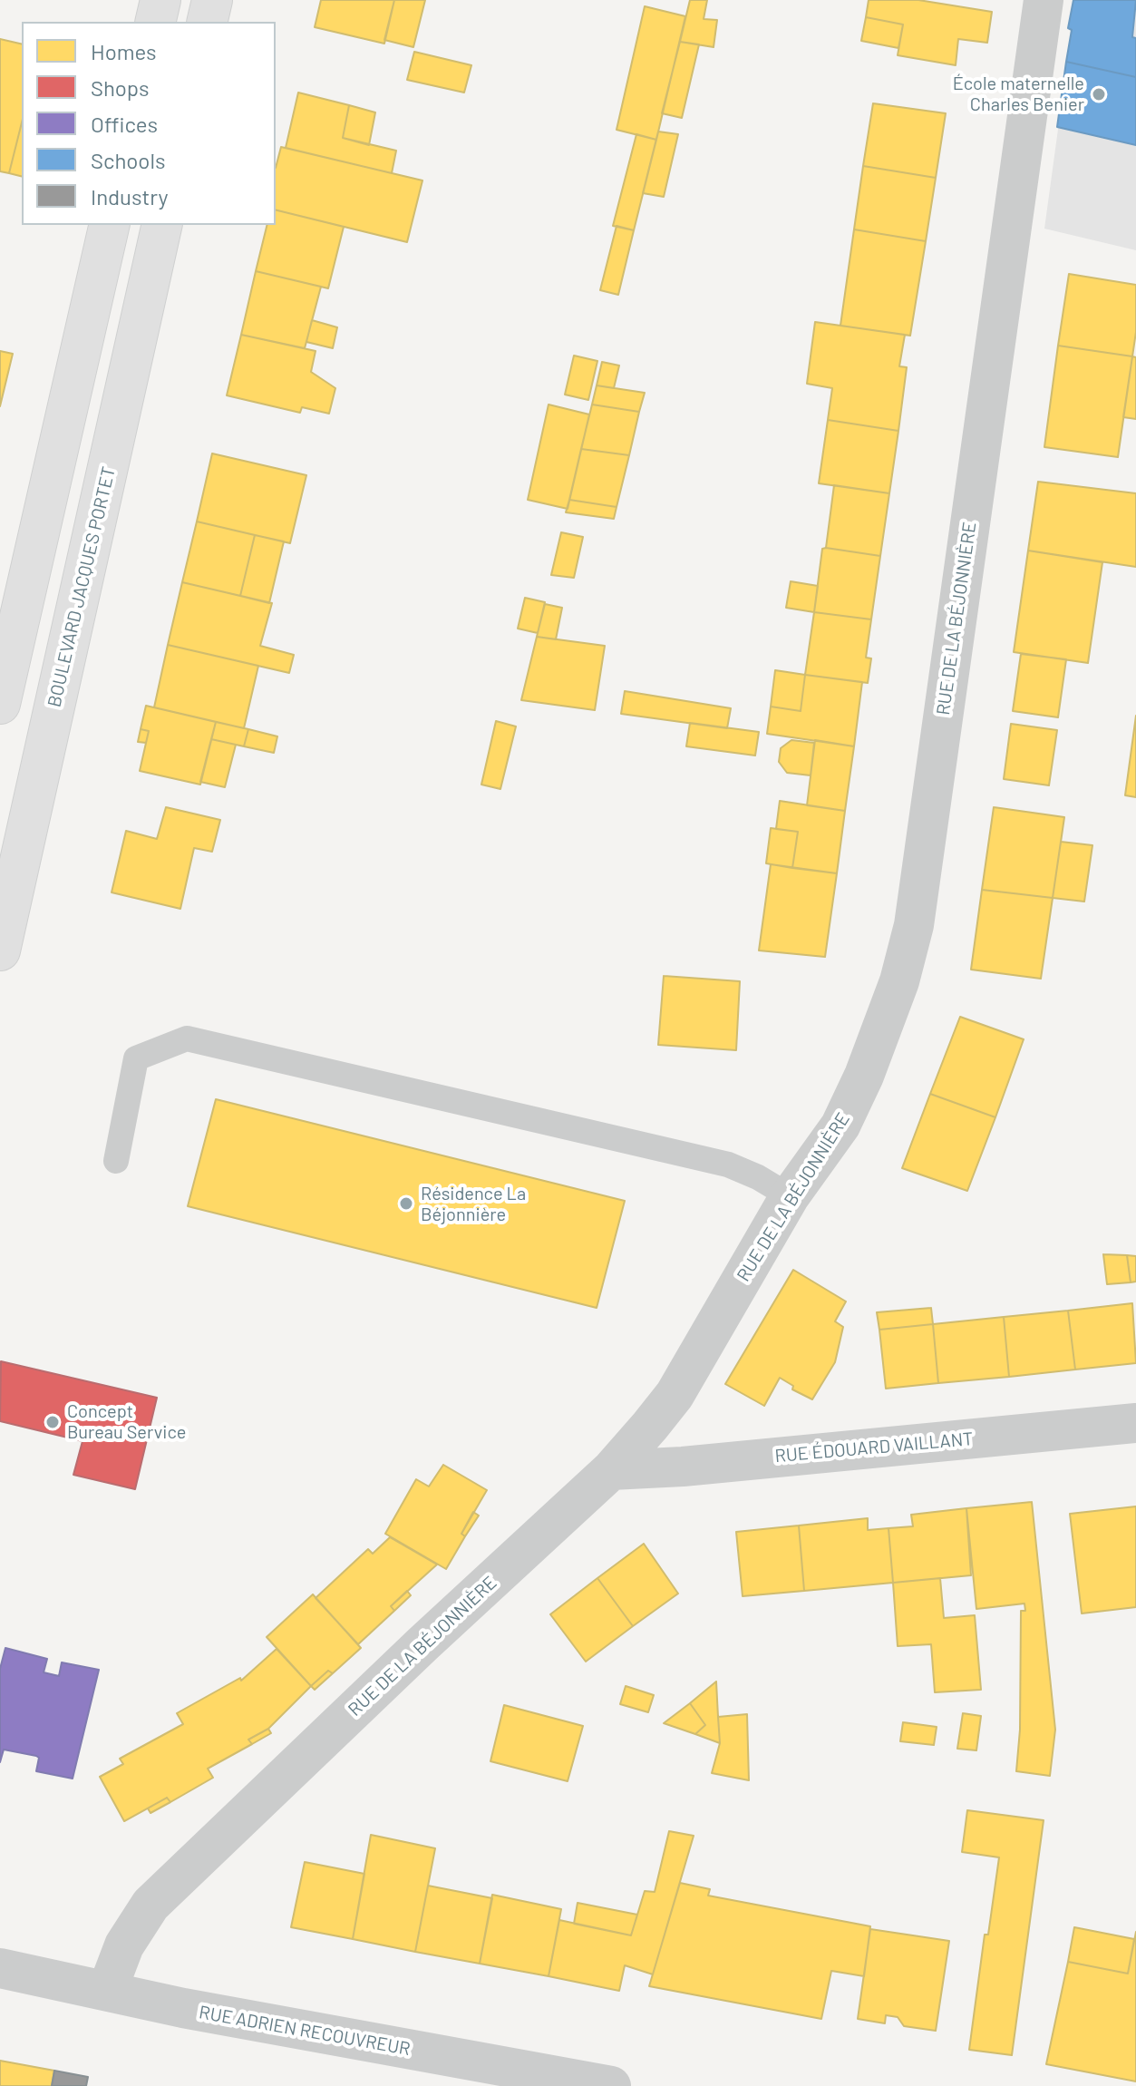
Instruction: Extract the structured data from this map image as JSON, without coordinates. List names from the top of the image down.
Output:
{
  "streets": {
    "main road": ["BOULEVARD JACQUES PORTET"],
    "street": ["RUE DE LA BÉJONNIÈRE", "RUE ÉDOUARD VAILLANT", "RUE ADRIEN RECOUVREUR"]
  },
  "crossings": [
    ["RUE DE LA BÉJONNIÈRE", "RUE ÉDOUARD VAILLANT"],
    ["RUE DE LA BÉJONNIÈRE", "RUE ADRIEN RECOUVREUR"]
  ],
  "places": ["École maternelle Charles Benier", "Résidence La Béjonnière", "Concept Bureau Service"],
  "legend": [
    "Homes",
    "Shops",
    "Offices",
    "Schools",
    "Industry"
  ]
}
